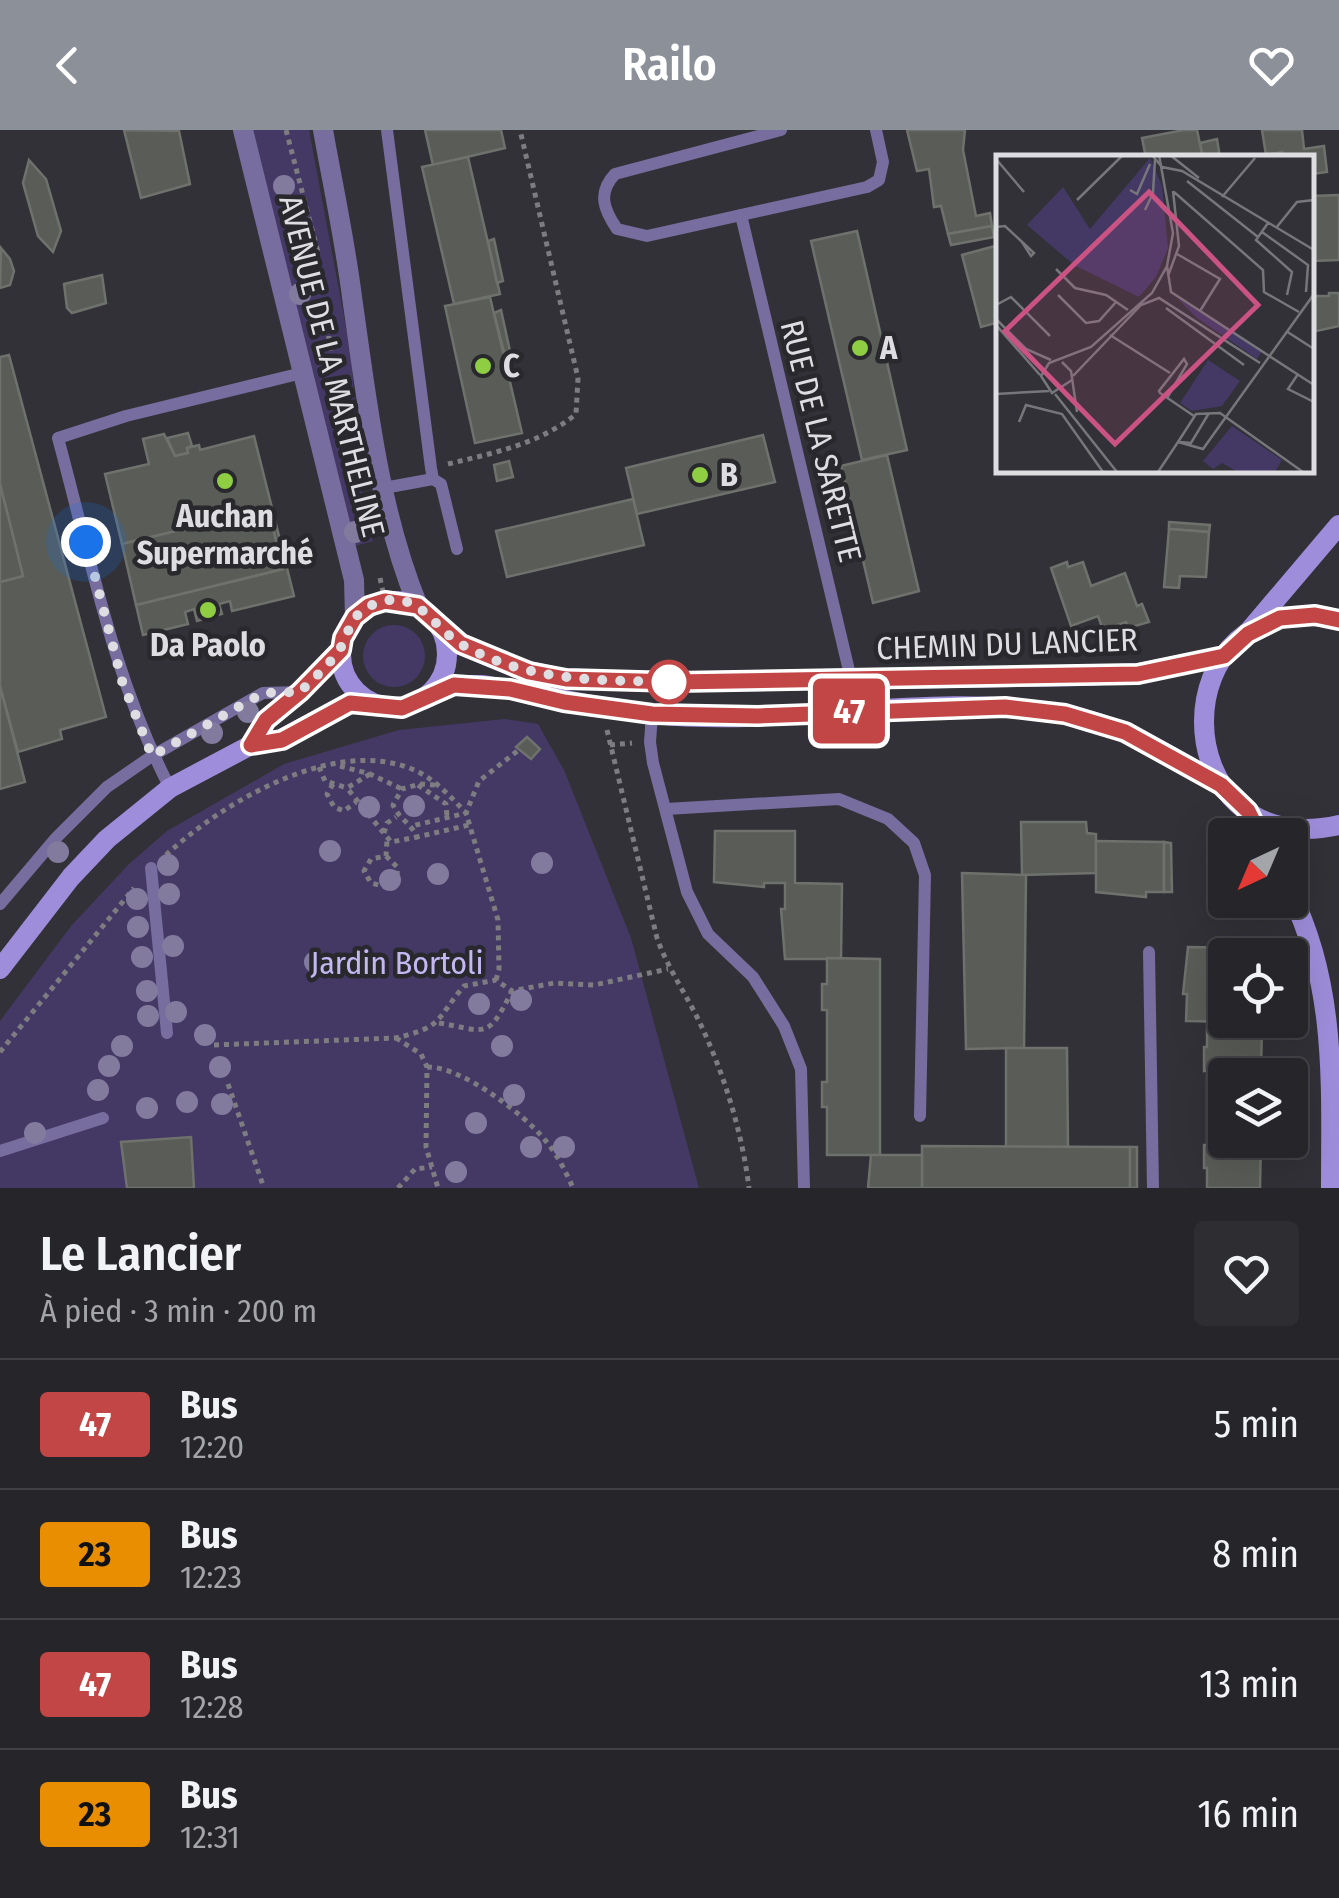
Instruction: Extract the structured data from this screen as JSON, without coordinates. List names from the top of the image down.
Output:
{
  "streets": {
    "street": ["AVENUE DE LA MARTHELINE", "CHEMIN DU LANCIER"],
    "lane": ["RUE DE LA SARETTE"]
  },
  "crossings": [
    ["AVENUE DE LA MARTHELINE", "CHEMIN DU LANCIER"],
    ["RUE DE LA SARETTE", "CHEMIN DU LANCIER"]
  ],
  "parks": ["Jardin Bortoli"],
  "places": [
    "A",
    "C",
    "B",
    "Auchan Supermarché",
    "Da Paolo"
  ],
  "lines": ["bus line 47"],
  "north": "bottom left",
  "page": {
    "header": "Railo",
    "on_map": "47",
    "heading": ["Le Lancier", "À pied · 3 min · 200 m"],
    "list": [
      {
        "mark": "47",
        "name": "Bus",
        "note": "12:20",
        "value": "5 min"
      },
      {
        "mark": "23",
        "name": "Bus",
        "note": "12:23",
        "value": "8 min"
      },
      {
        "mark": "47",
        "name": "Bus",
        "note": "12:28",
        "value": "13 min"
      },
      {
        "mark": "23",
        "name": "Bus",
        "note": "12:31",
        "value": "16 min"
      }
    ]
  }
}
